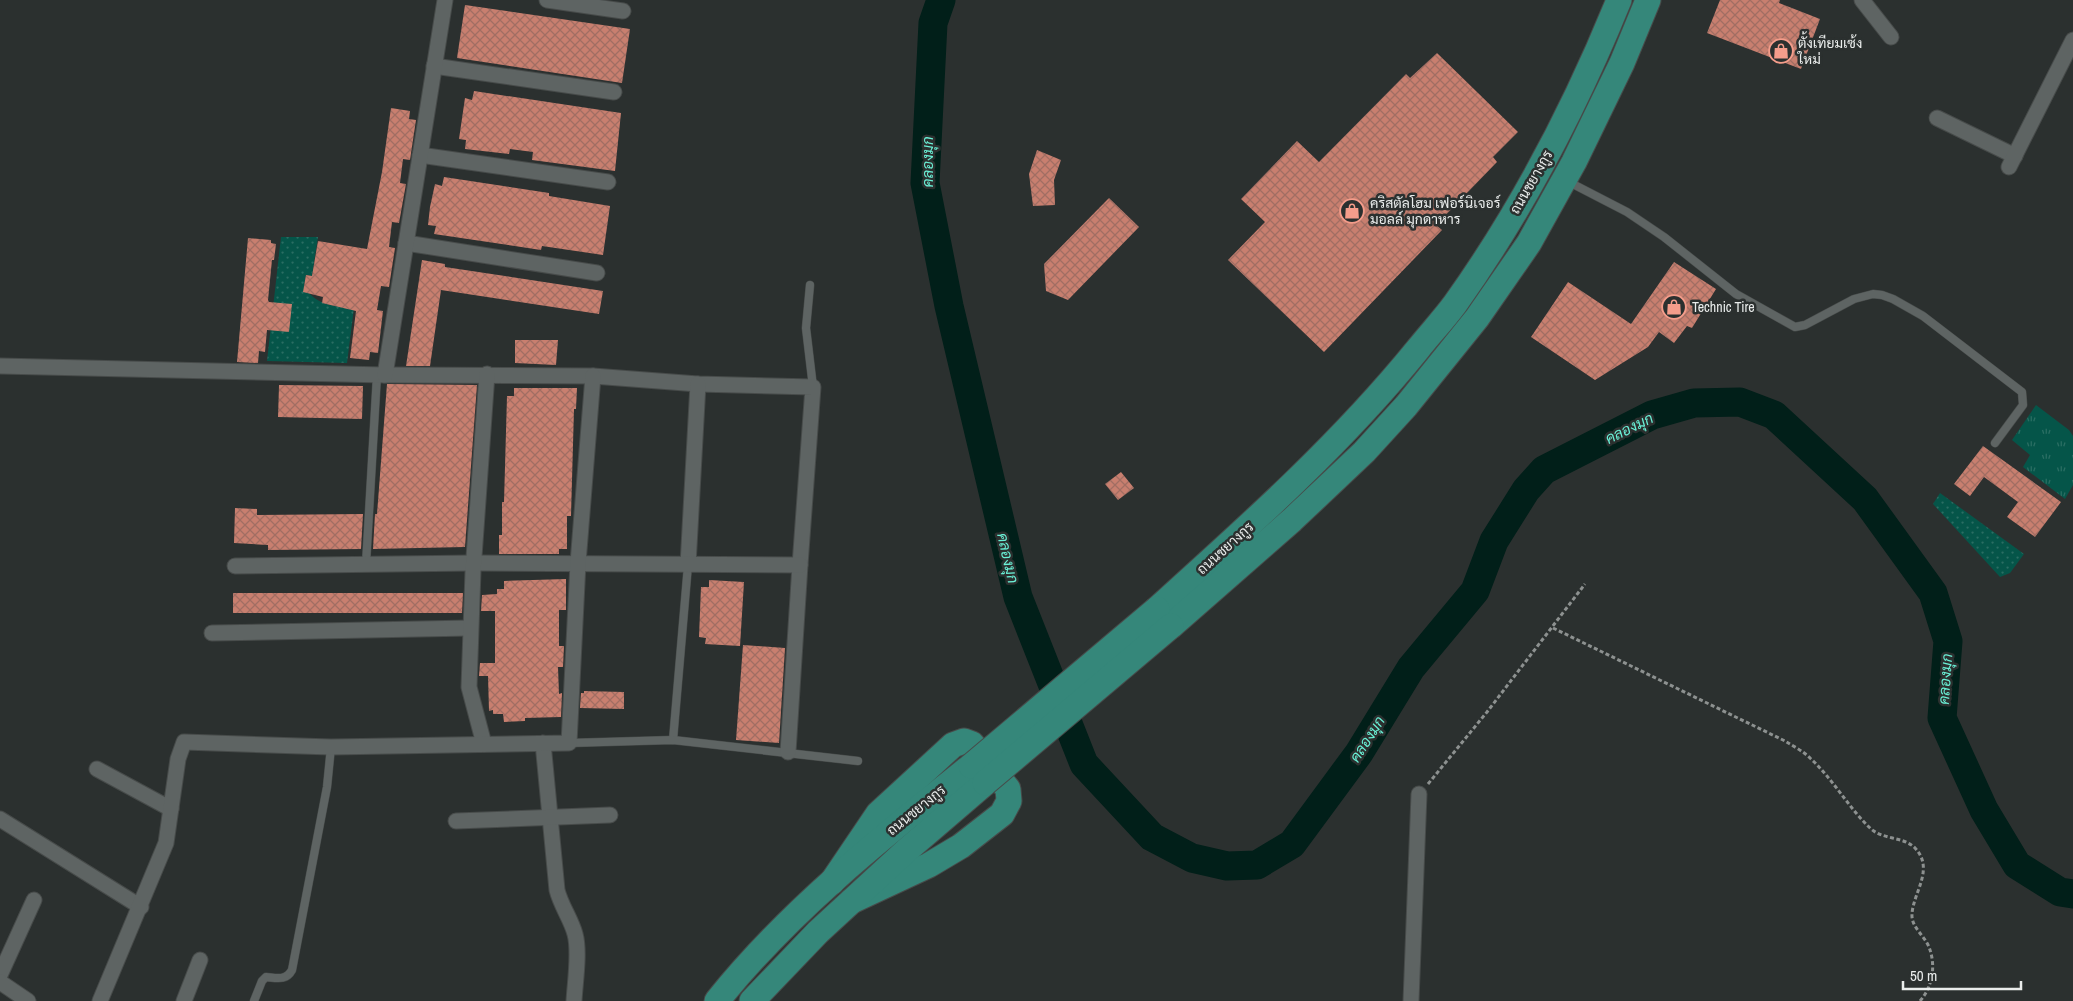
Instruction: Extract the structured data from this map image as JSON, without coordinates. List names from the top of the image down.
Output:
{
  "streets": {
    "main road": ["ถนนชยางกูร"]
  },
  "water": ["คลองมุก"],
  "places": {
    "shop": ["ตั้งเทียมเซ้ง ใหม่", "คริสตัลโฮม เฟอร์นิเจอร์ มอลล์ มุกดาหาร", "Technic Tire"]
  },
  "scale_bar": "50 m"
}
